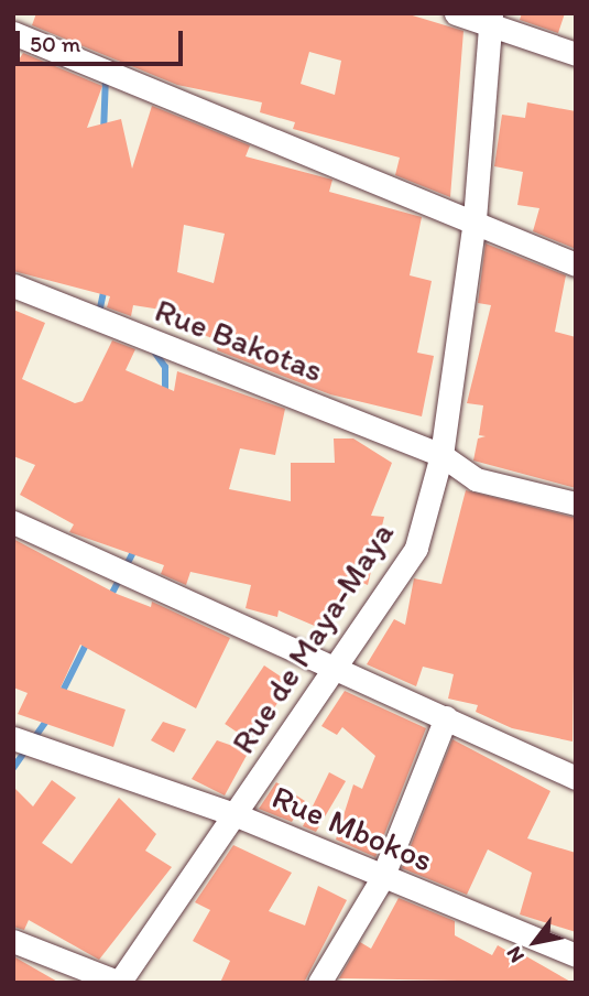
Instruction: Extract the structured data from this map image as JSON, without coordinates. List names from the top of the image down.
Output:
{
  "streets": {
    "street": ["Rue Bakotas", "Rue de Maya-Maya", "Rue Mbokos"]
  },
  "crossings": [
    ["Rue Bakotas", "Rue de Maya-Maya"],
    ["Rue de Maya-Maya", "Rue Mbokos"]
  ],
  "scale_bar": "50 m",
  "north": "bottom left"
}
